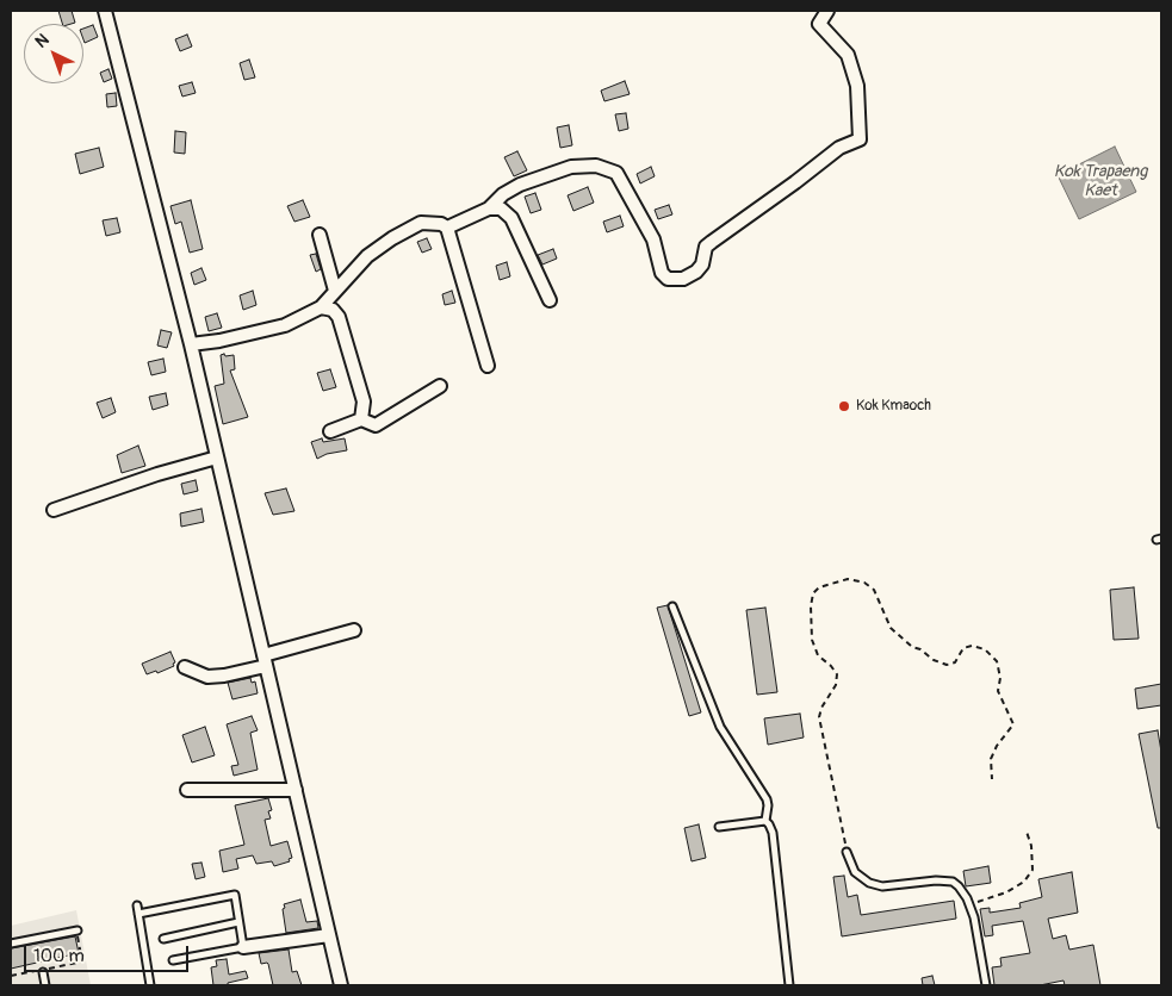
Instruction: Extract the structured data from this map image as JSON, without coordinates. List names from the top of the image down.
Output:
{
  "water": ["Kok Trapaeng Kaet"],
  "places": ["Kok Kmaoch"],
  "scale_bar": "100 m",
  "north": "top left"
}
